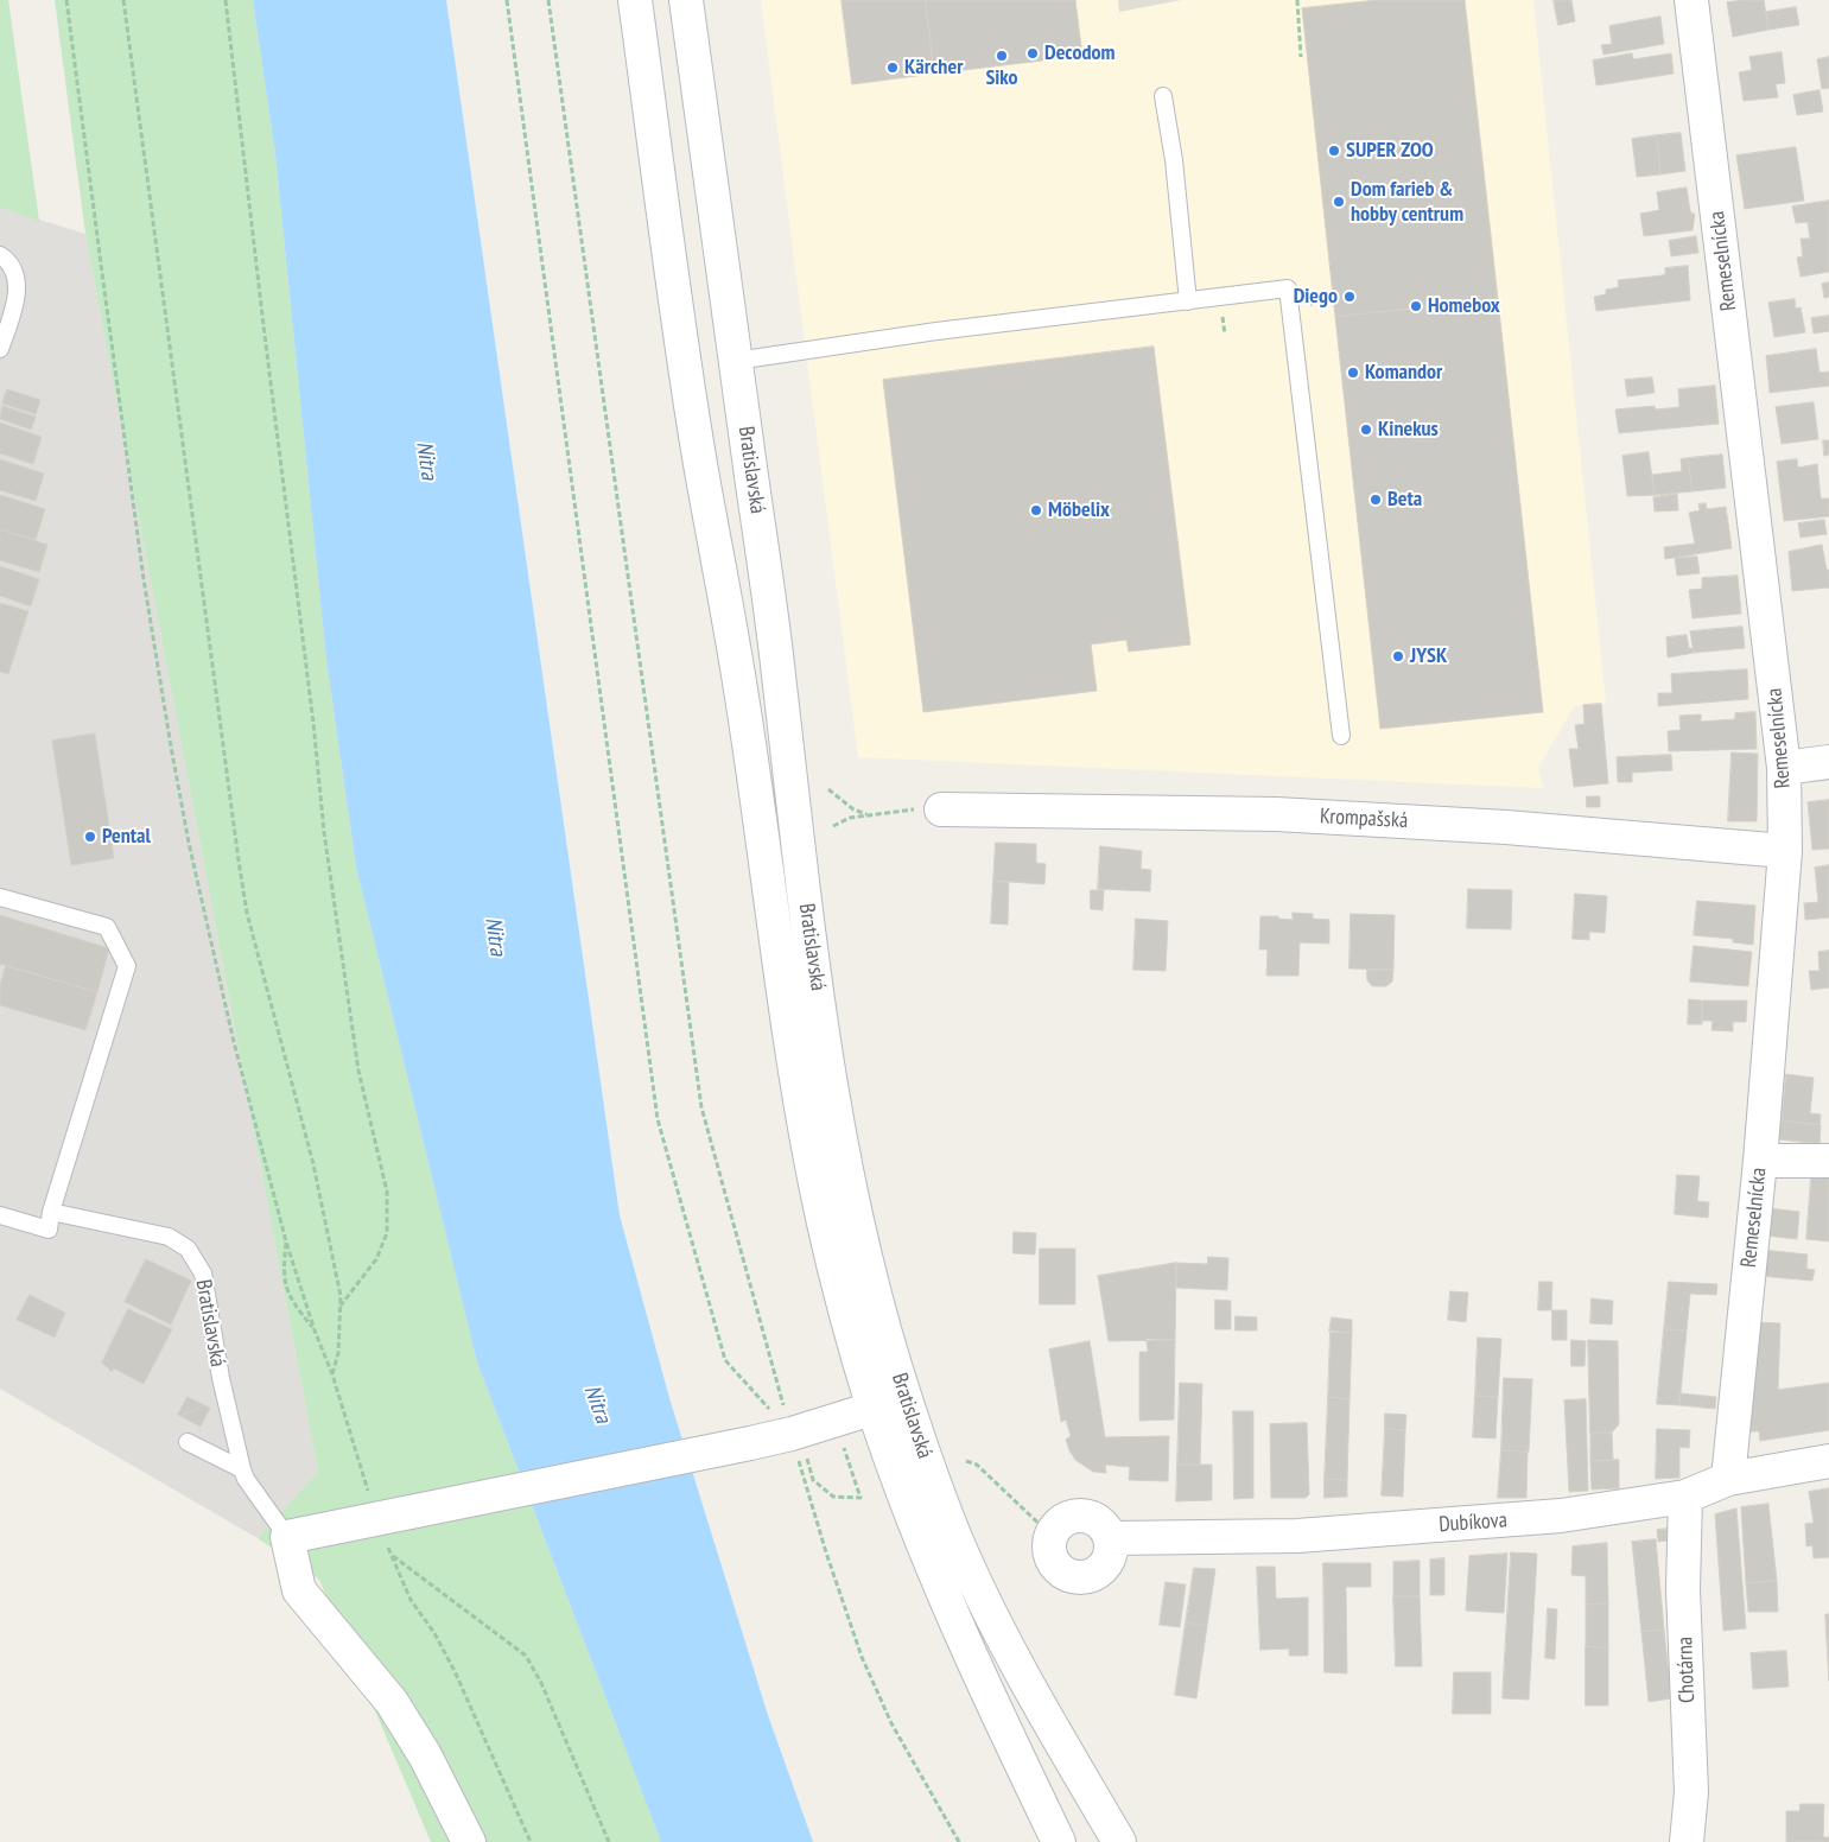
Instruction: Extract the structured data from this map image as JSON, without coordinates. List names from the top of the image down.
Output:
{
  "streets": {
    "street": [
      "Remeselnícka",
      "Bratislavská",
      "Krompašská",
      "Dubíkova",
      "Chotárna"
    ]
  },
  "crossings": [
    ["Remeselnícka", "Krompašská"],
    ["Remeselnícka", "Dubíkova"],
    ["Dubíkova", "Chotárna"]
  ],
  "water": ["Nitra"],
  "places": [
    "Decodom",
    "Siko",
    "Kärcher",
    "SUPER ZOO",
    "Dom farieb & hobby centrum",
    "Diego",
    "Homebox",
    "Komandor",
    "Kinekus",
    "Beta",
    "Möbelix",
    "JYSK",
    "Pental"
  ]
}
